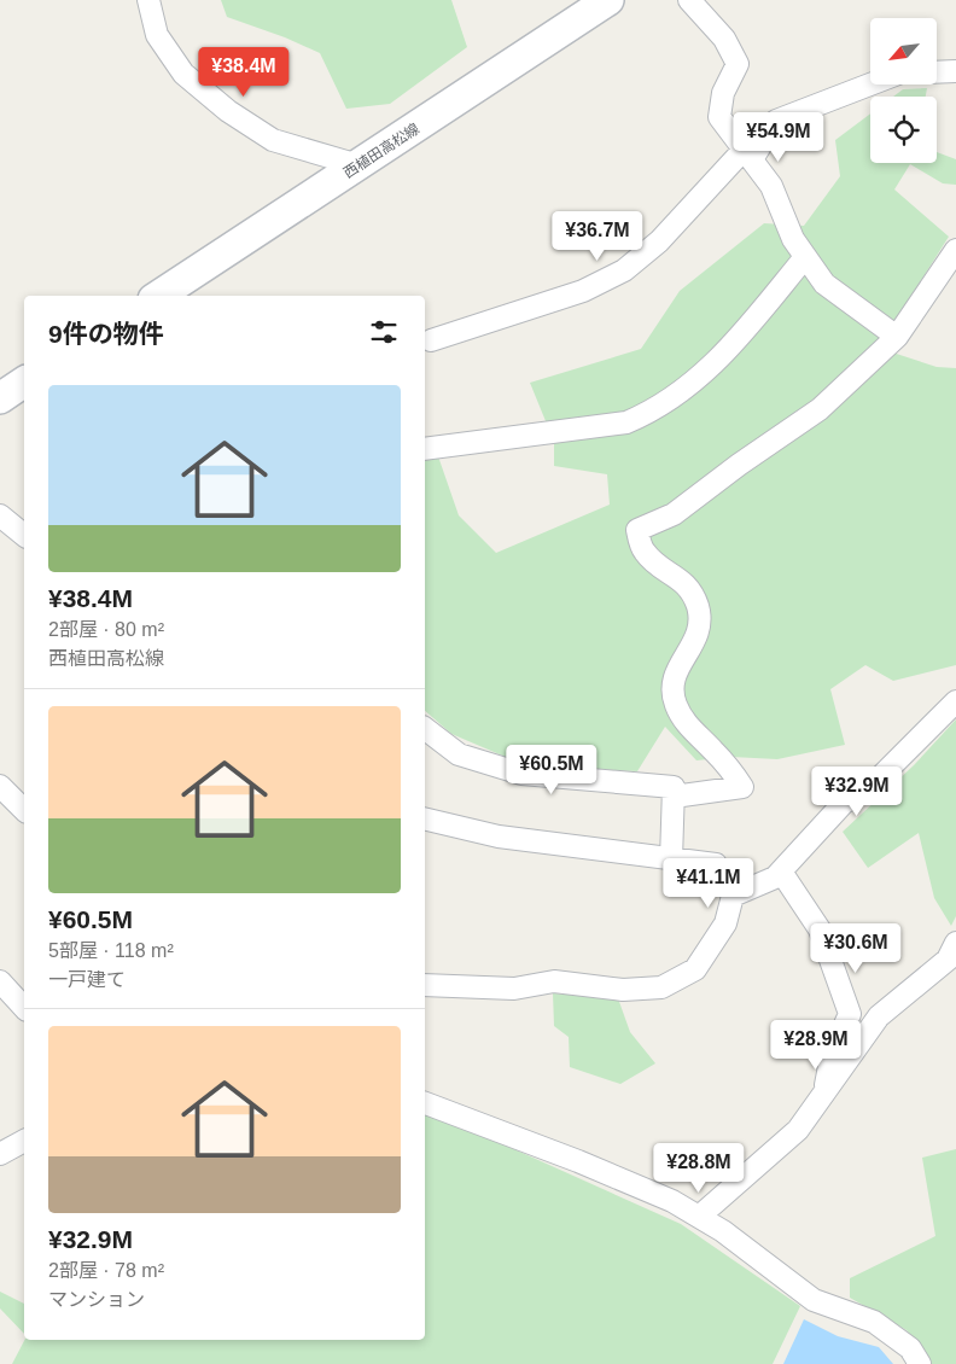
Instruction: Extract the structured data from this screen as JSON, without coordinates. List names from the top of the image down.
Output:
{
  "streets": {
    "main road": ["西植田高松線"]
  },
  "north": "bottom left",
  "page": {
    "price": [
      "¥38.4M",
      "¥54.9M",
      "¥36.7M",
      "¥60.5M",
      "¥32.9M",
      "¥41.1M",
      "¥30.6M",
      "¥28.9M",
      "¥28.8M"
    ],
    "heading": "9件の物件",
    "list": [
      {
        "name": "¥38.4M",
        "note": "2部屋 · 80 m² · 西植田高松線"
      },
      {
        "name": "¥60.5M",
        "note": "5部屋 · 118 m² · 一戸建て"
      },
      {
        "name": "¥32.9M",
        "note": "2部屋 · 78 m² · マンション"
      }
    ]
  }
}
